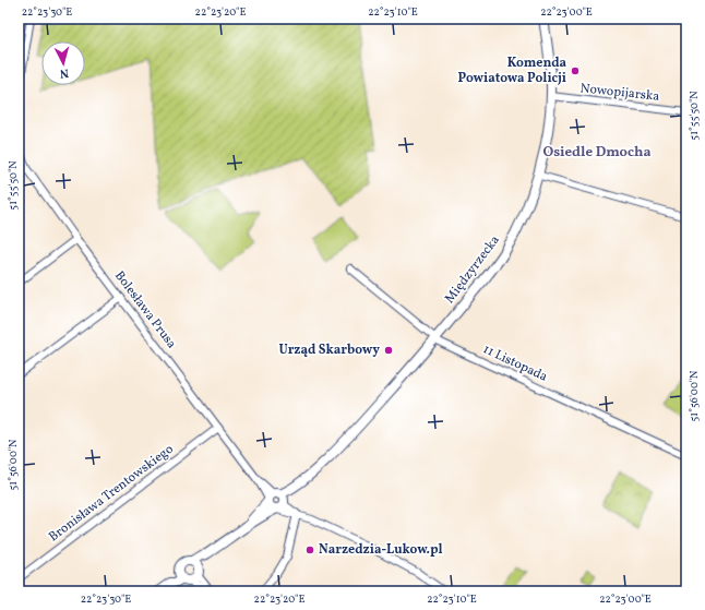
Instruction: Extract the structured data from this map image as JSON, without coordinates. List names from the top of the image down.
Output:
{
  "streets": {
    "main road": ["Międzyrzecka"],
    "street": [
      "Nowopijarska",
      "Bolesława Prusa",
      "11 Listopada",
      "Bronisława Trentowskiego"
    ]
  },
  "crossings": [
    ["Nowopijarska", "Międzyrzecka"],
    ["Międzyrzecka", "Bolesława Prusa"],
    ["Międzyrzecka", "11 Listopada"],
    ["Bolesława Prusa", "Bronisława Trentowskiego"]
  ],
  "districts": ["Osiedle Dmocha"],
  "places": ["Komenda Powiatowa Policji", "Urząd Skarbowy", "Narzedzia-Lukow.pl"],
  "north": "bottom",
  "coordinates": [
    "22°23'30\"E",
    "22°23'20\"E",
    "22°23'10\"E",
    "22°23'00\"E",
    "51°55'50\"N",
    "51°56'00\"N"
  ]
}
